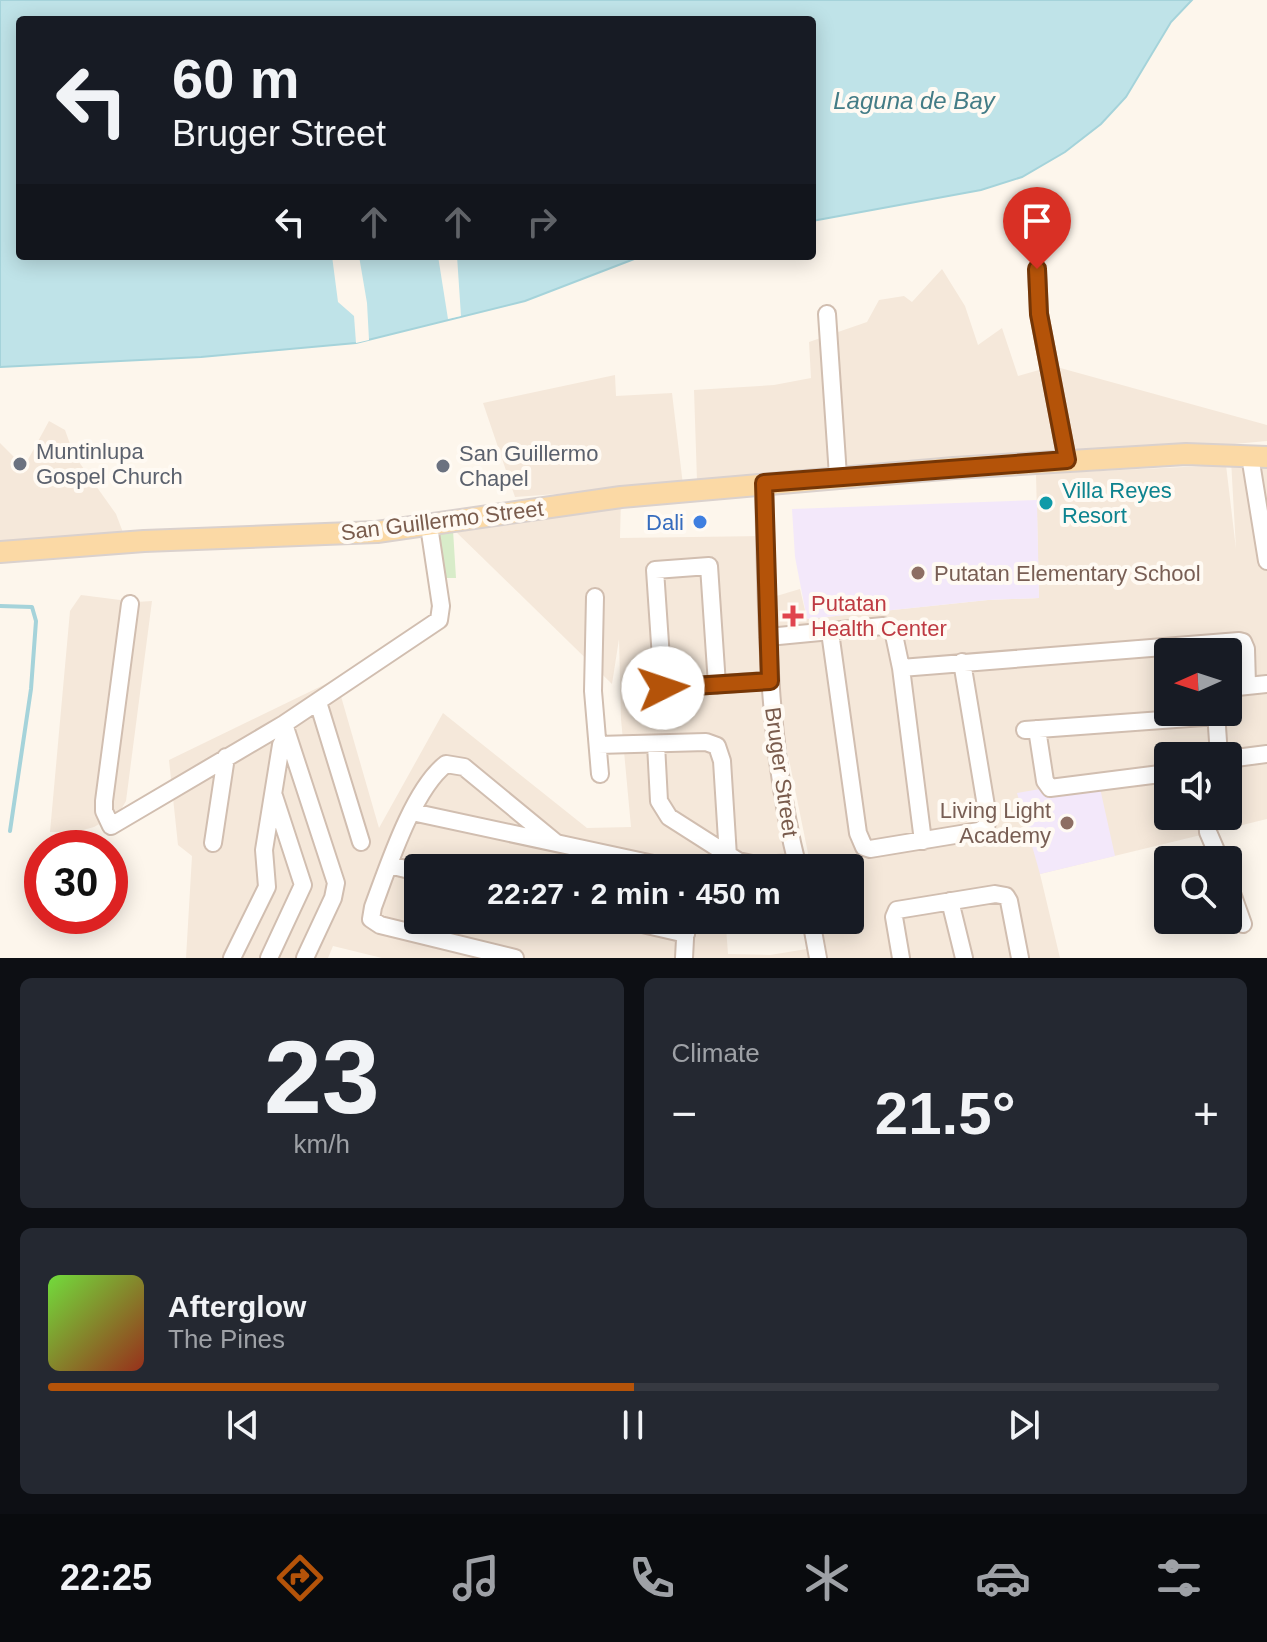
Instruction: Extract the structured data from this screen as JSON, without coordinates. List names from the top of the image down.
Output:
{
  "streets": {
    "main road": ["San Guillermo Street"],
    "street": ["Bruger Street"]
  },
  "crossings": [
    ["San Guillermo Street", "Bruger Street"]
  ],
  "water": ["Laguna de Bay"],
  "places": {
    "other": [
      "Muntinlupa Gospel Church",
      "San Guillermo Chapel",
      "Villa Reyes Resort",
      "Dali",
      "Putatan Elementary School",
      "Living Light Academy"
    ],
    "health": ["Putatan Health Center"]
  },
  "north": "left",
  "page": {
    "turn": ["60 m", "Bruger Street"],
    "limit": "30",
    "trip": "22:27 · 2 min · 450 m",
    "tile": [
      ["23", "km/h"],
      "Climate"
    ],
    "heat": ["−", "21.5°", "+"],
    "song": ["Afterglow", "The Pines"],
    "tabs": "22:25"
  }
}
